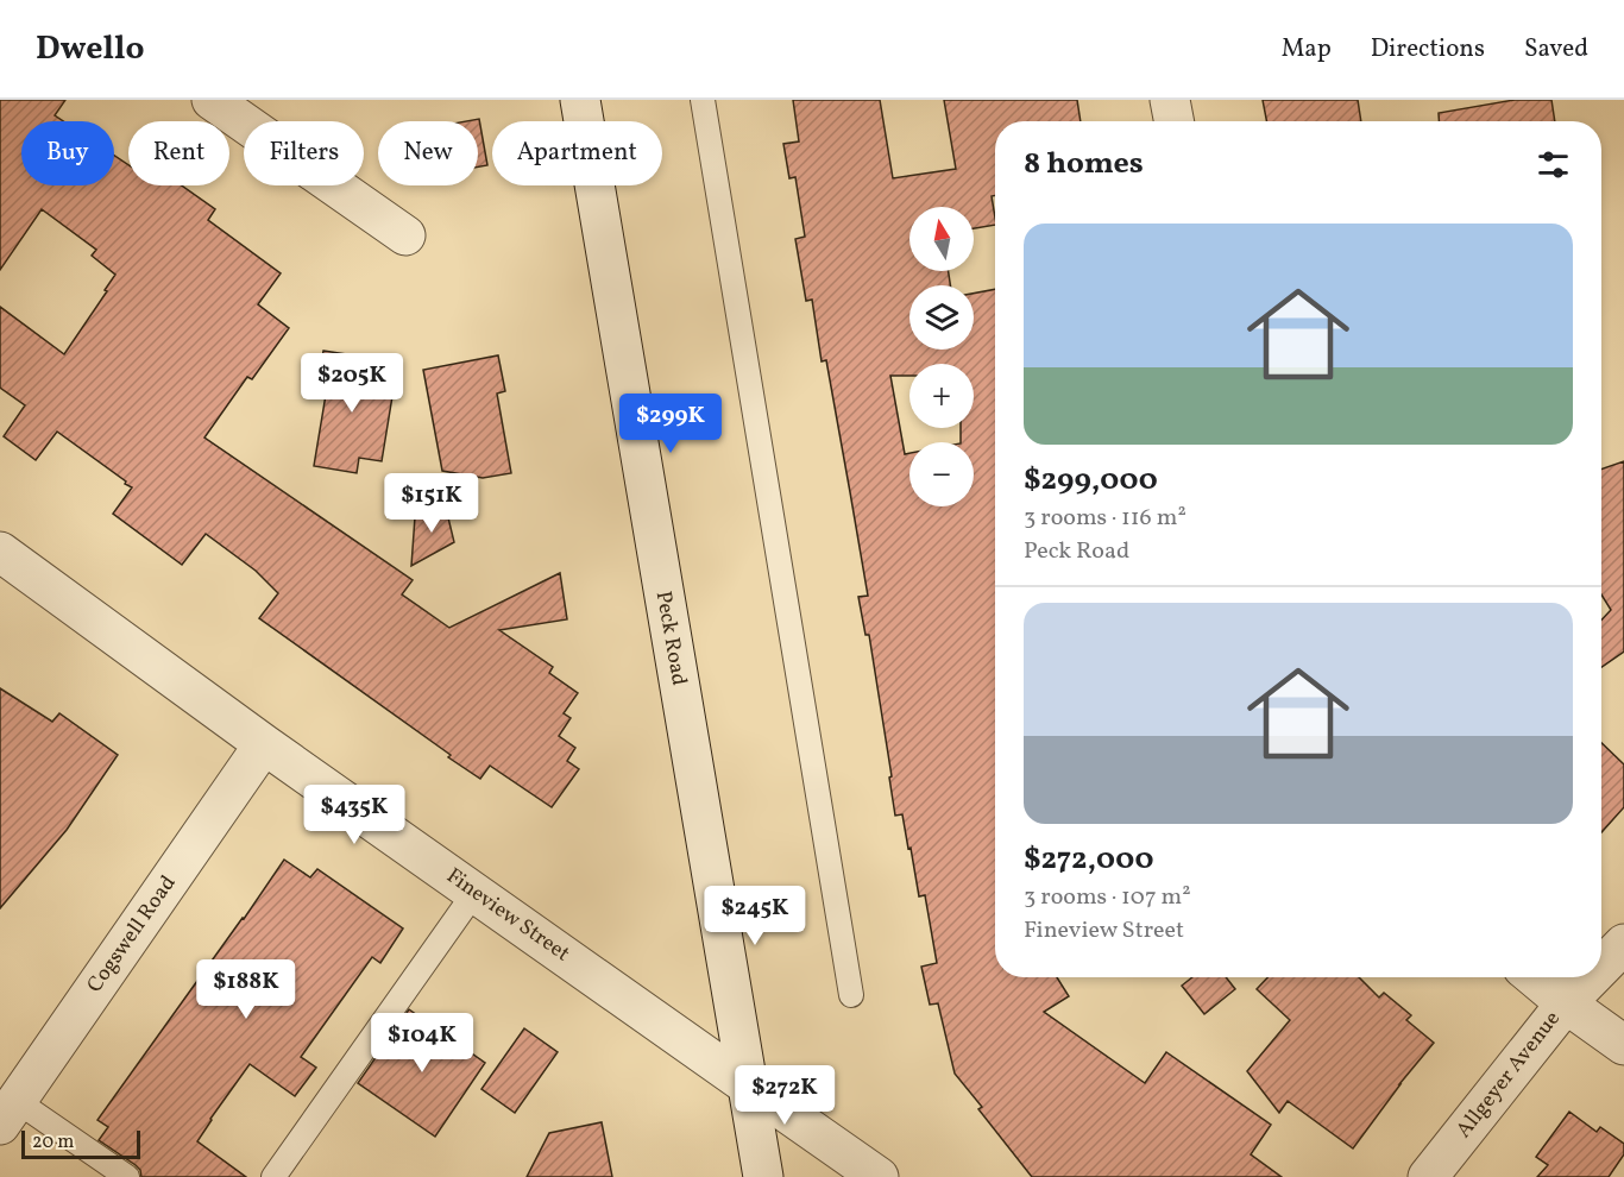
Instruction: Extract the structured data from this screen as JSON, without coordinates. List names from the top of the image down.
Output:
{
  "streets": {
    "street": [
      "Peck Road",
      "Fineview Street",
      "Cogswell Road",
      "Allgeyer Avenue"
    ]
  },
  "crossings": [
    ["Peck Road", "Fineview Street"],
    ["Fineview Street", "Cogswell Road"]
  ],
  "scale_bar": "20 m",
  "north": "top",
  "page": {
    "header": "Dwello",
    "nav": ["Map", "Directions", "Saved"],
    "chip": [
      "Buy",
      "Rent",
      "Filters",
      "New",
      "Apartment"
    ],
    "heading": "8 homes",
    "map_buttons": ["+", "−"],
    "list": [
      {
        "name": "$299,000",
        "note": "3 rooms · 116 m² · Peck Road"
      },
      {
        "name": "$272,000",
        "note": "3 rooms · 107 m² · Fineview Street"
      }
    ],
    "price": [
      "$205K",
      "$299K",
      "$151K",
      "$435K",
      "$245K",
      "$188K",
      "$104K",
      "$272K"
    ],
    "scale": "20 m"
  }
}
